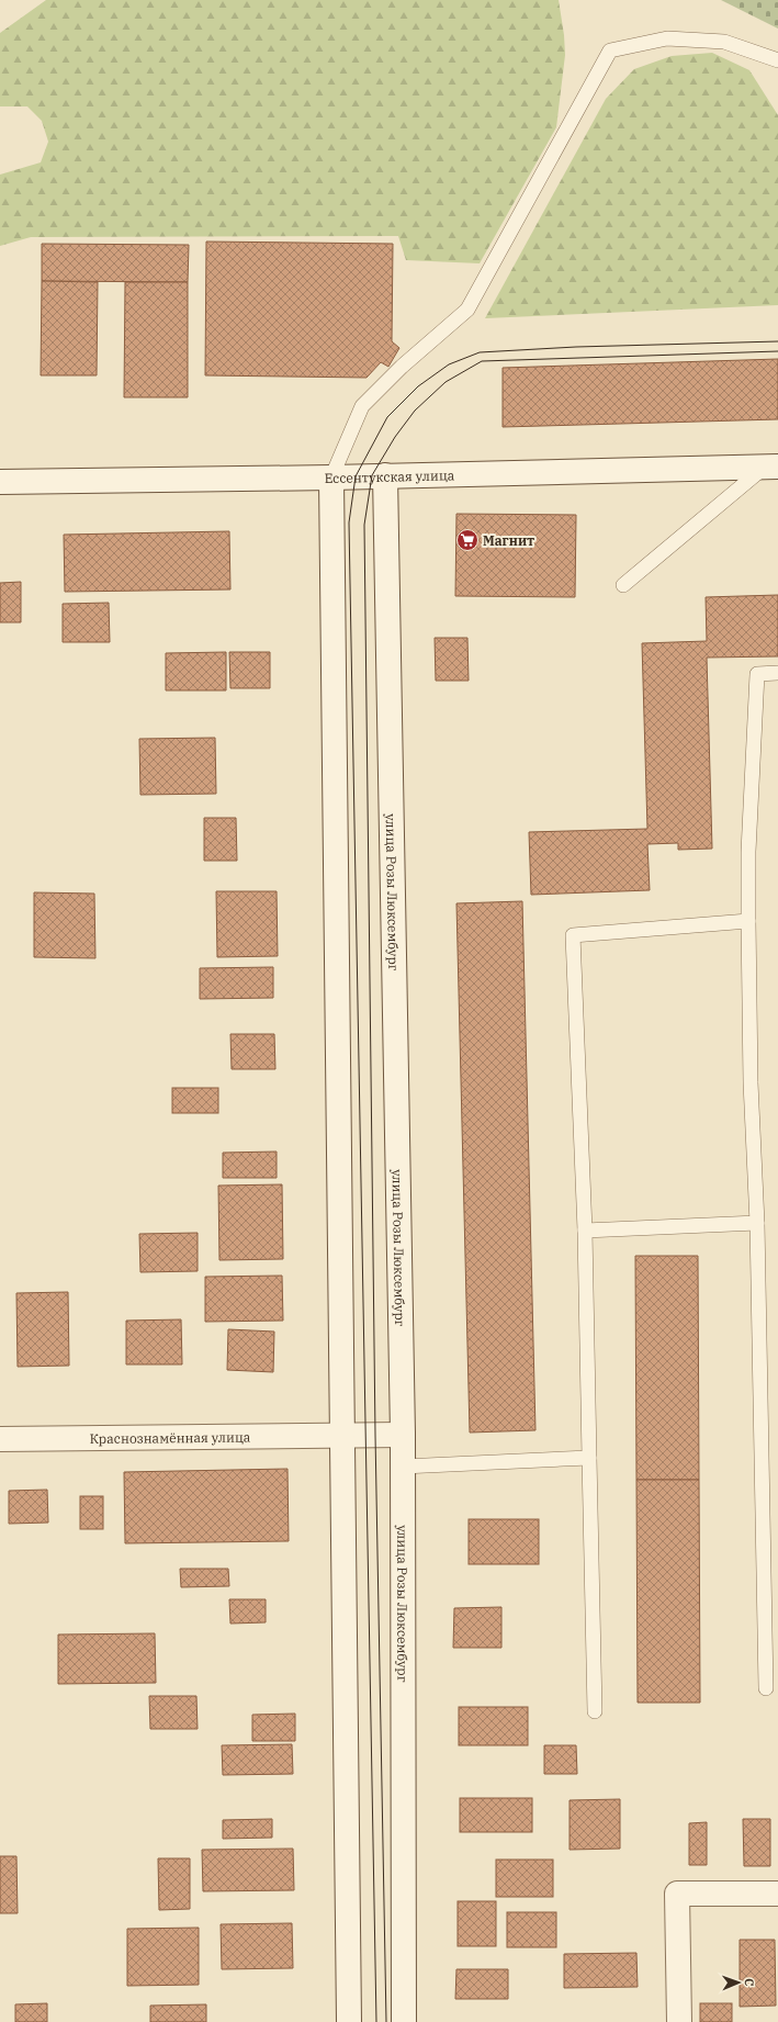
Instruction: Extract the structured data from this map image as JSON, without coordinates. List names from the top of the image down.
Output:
{
  "streets": {
    "street": ["Ессентукская улица", "улица Розы Люксембург", "Краснознамённая улица"]
  },
  "crossings": [
    ["Ессентукская улица", "улица Розы Люксембург"],
    ["улица Розы Люксембург", "Краснознамённая улица"]
  ],
  "places": {
    "supermarket": ["Магнит"]
  },
  "north": "right"
}
